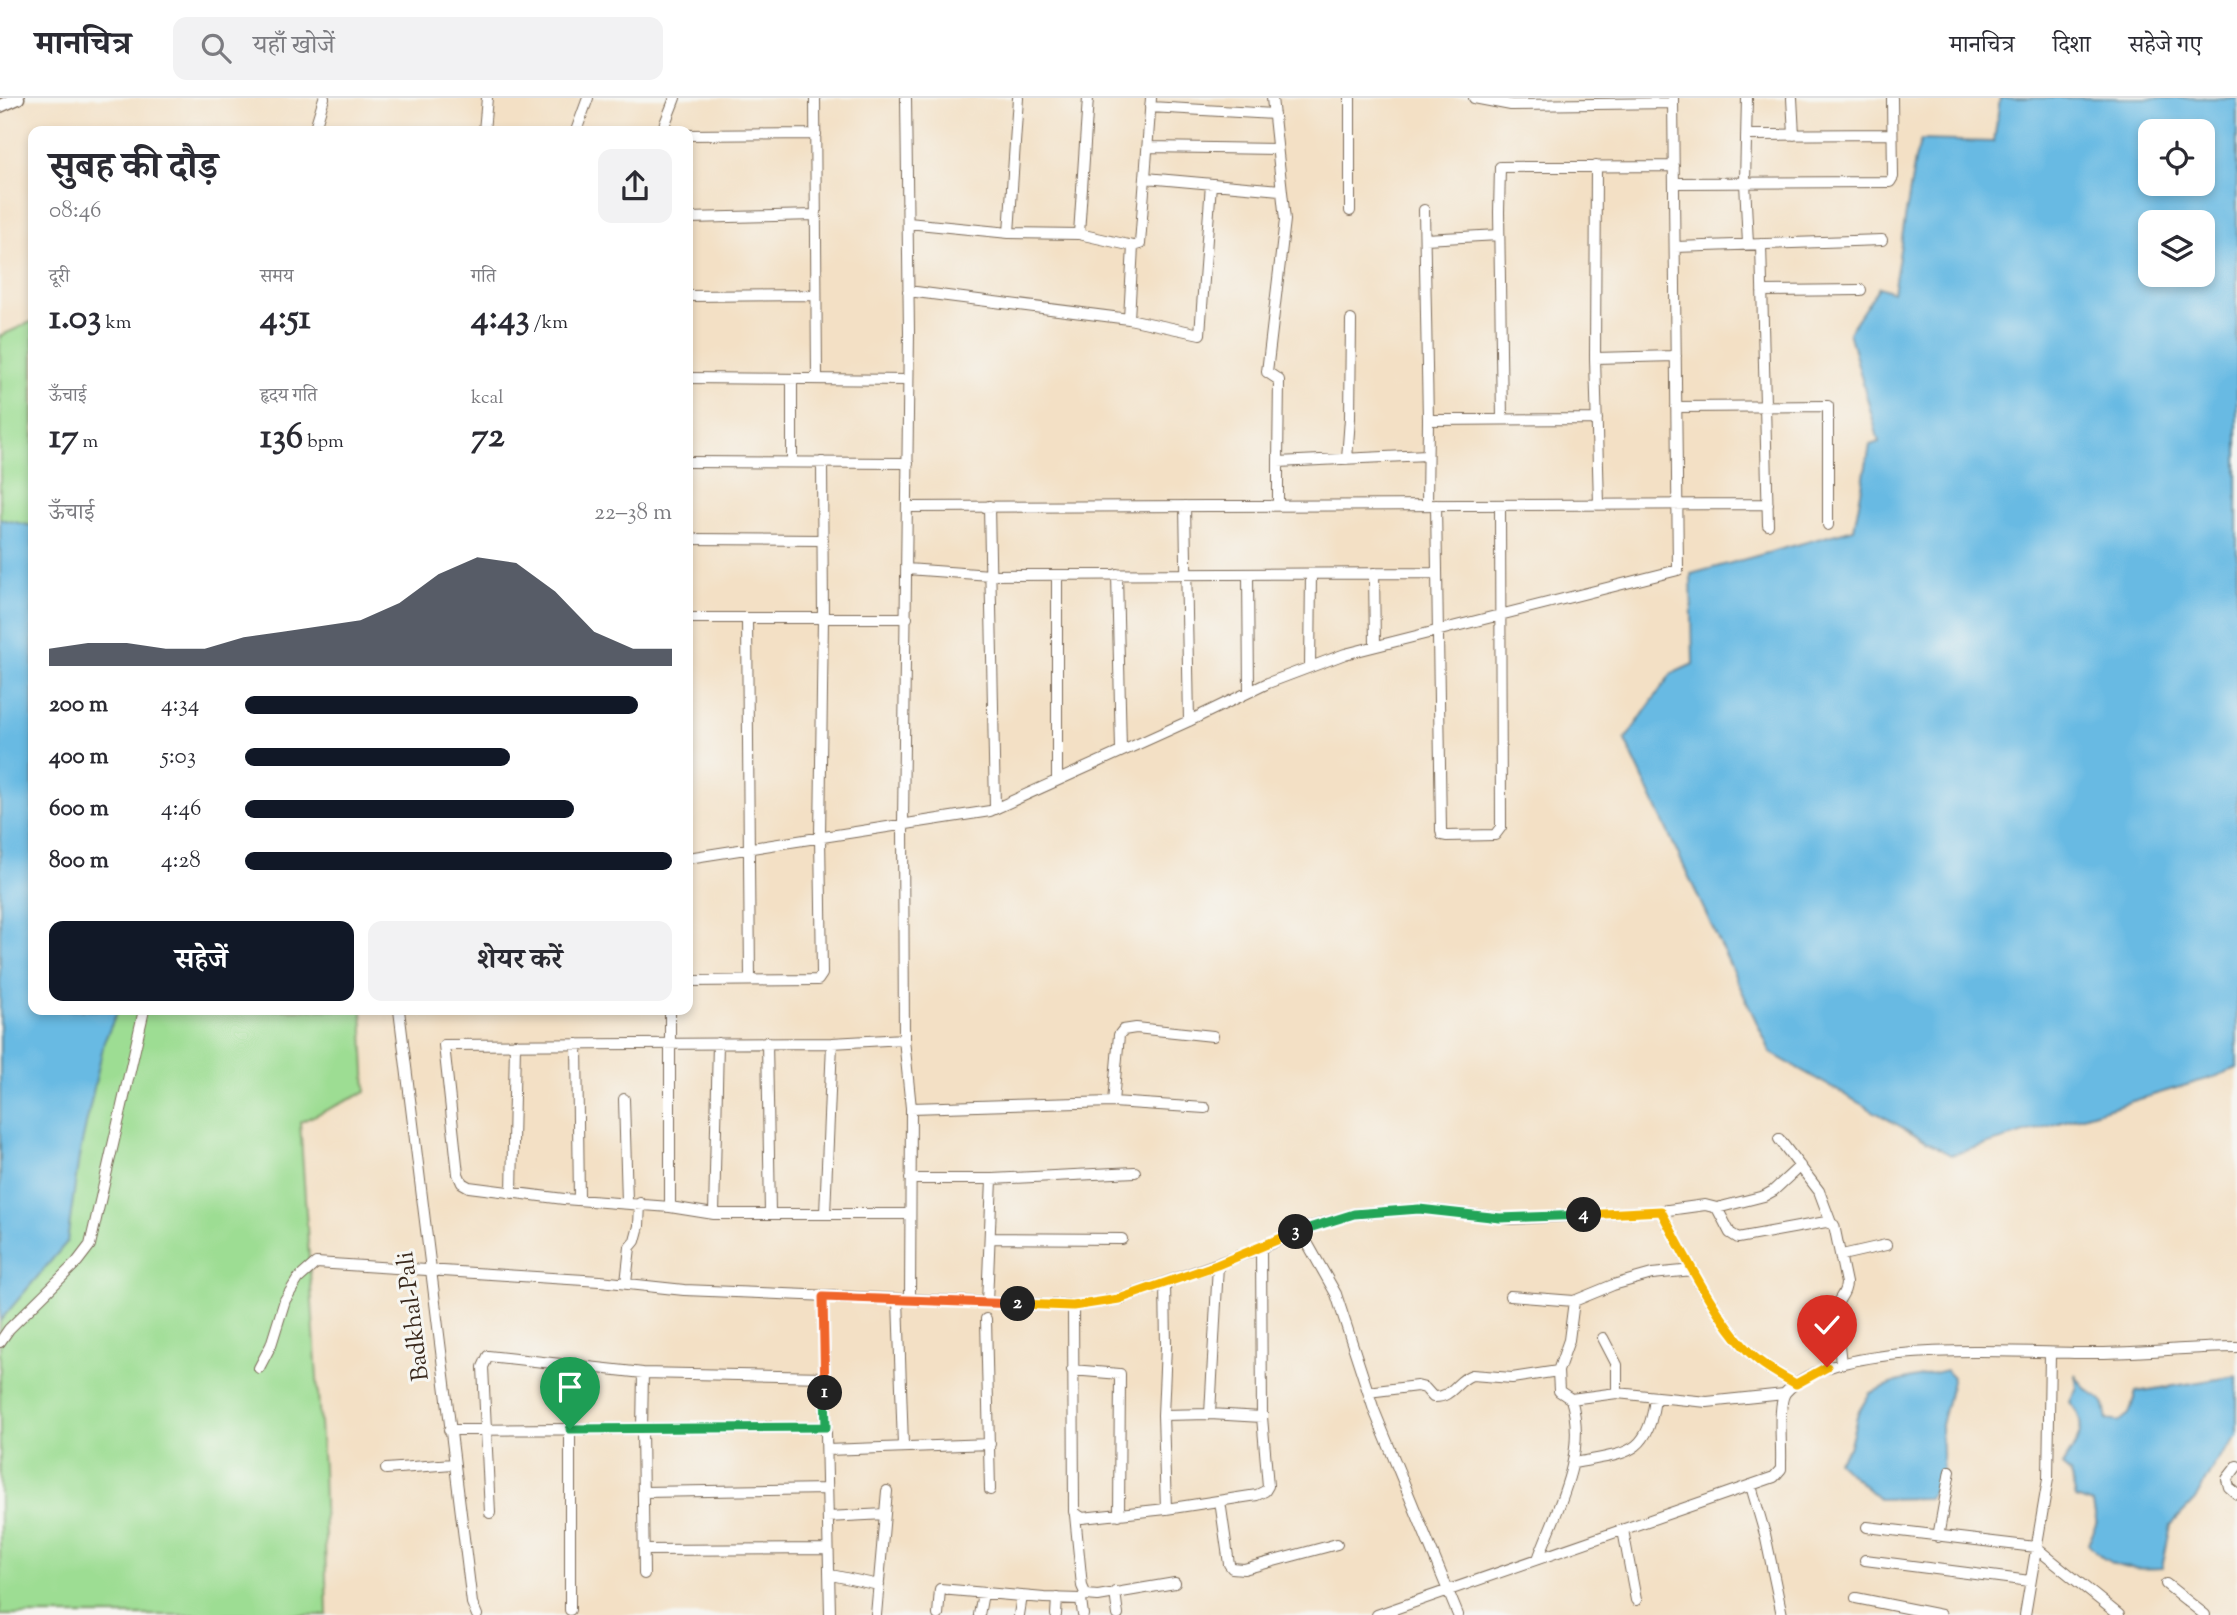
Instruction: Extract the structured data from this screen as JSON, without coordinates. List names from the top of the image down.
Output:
{
  "streets": {
    "street": ["Badkhal-Pali"]
  },
  "page": {
    "header": "मानचित्र",
    "search": "यहाँ खोजें",
    "nav": ["मानचित्र", "दिशा", "सहेजे गए"],
    "heading": ["सुबह की दौड़", "08:46"],
    "stats": [
      ["दूरी", "1.03 km"],
      ["समय", "4:51"],
      ["गति", "4:43 /km"],
      ["ऊँचाई", "17 m"],
      ["हृदय गति", "136 bpm"],
      ["kcal", "72"]
    ],
    "chart": ["ऊँचाई", "22–38 m"],
    "list": [
      {
        "name": "200 m",
        "note": "4:34"
      },
      {
        "name": "400 m",
        "note": "5:03"
      },
      {
        "name": "600 m",
        "note": "4:46"
      },
      {
        "name": "800 m",
        "note": "4:28"
      }
    ],
    "buttons": ["सहेजें", "शेयर करें"],
    "pins": [
      "4",
      "3",
      "2",
      "1"
    ]
  }
}
